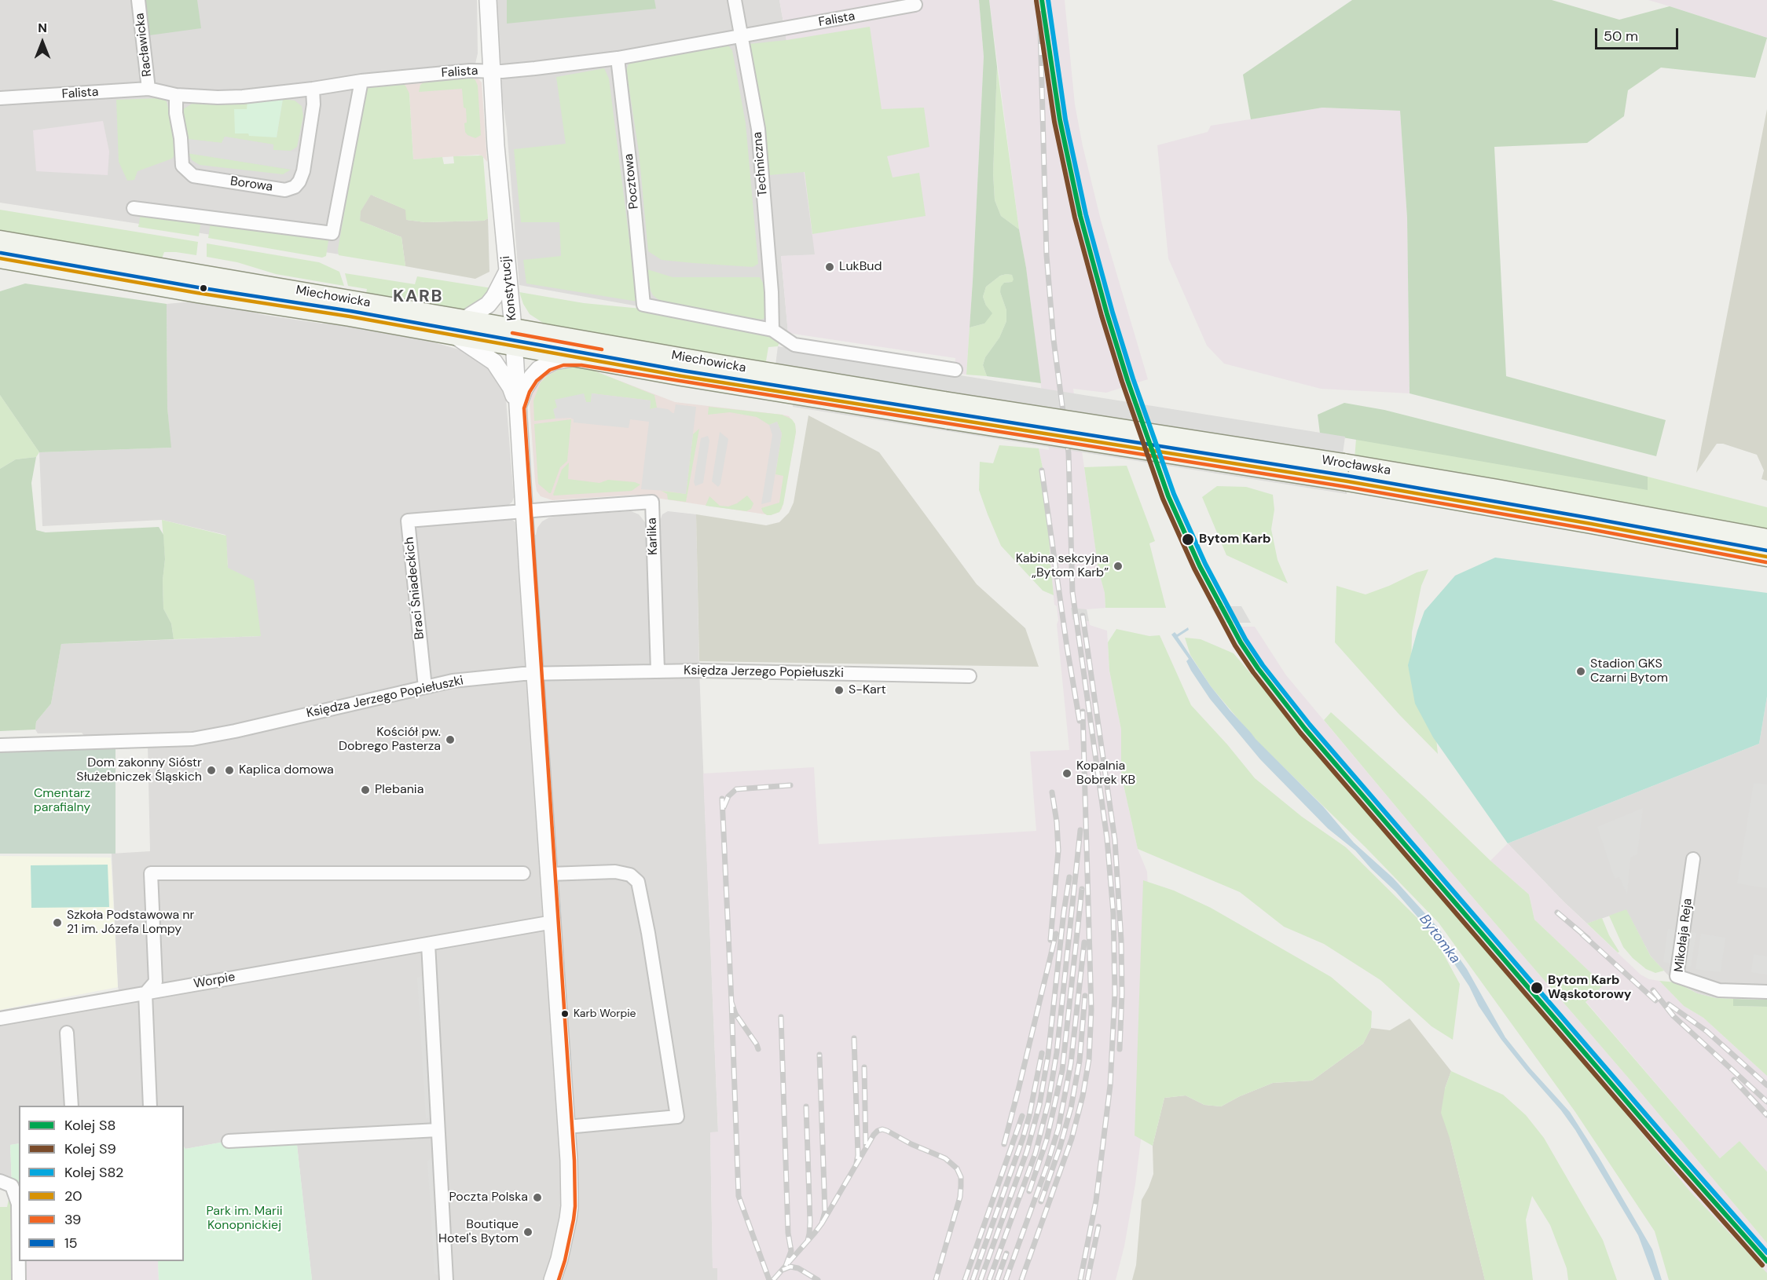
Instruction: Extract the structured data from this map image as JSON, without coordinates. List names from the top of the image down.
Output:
{
  "streets": {
    "main road": ["Miechowicka", "Wrocławska"],
    "street": [
      "Falista",
      "Racławicka",
      "Techniczna",
      "Pocztowa",
      "Borowa",
      "Konstytucji",
      "Karlika",
      "Braci Śniadeckich",
      "Księdza Jerzego Popiełuszki",
      "Mikołaja Reja",
      "Worpie"
    ]
  },
  "crossings": [
    ["Falista", "Racławicka"],
    ["Falista", "Techniczna"],
    ["Falista", "Pocztowa"],
    ["Falista", "Borowa"],
    ["Falista", "Konstytucji"],
    ["Techniczna", "Pocztowa"],
    ["Konstytucji", "Miechowicka"],
    ["Konstytucji", "Karlika"],
    ["Konstytucji", "Braci Śniadeckich"],
    ["Konstytucji", "Księdza Jerzego Popiełuszki"],
    ["Konstytucji", "Worpie"],
    ["Miechowicka", "Wrocławska"],
    ["Karlika", "Braci Śniadeckich"],
    ["Karlika", "Księdza Jerzego Popiełuszki"],
    ["Braci Śniadeckich", "Księdza Jerzego Popiełuszki"]
  ],
  "districts": ["KARB"],
  "water": ["Bytomka"],
  "parks": ["Cmentarz parafialny", "Park im. Marii Konopnickiej"],
  "places": [
    "LukBud",
    "Bytom Karb",
    "Kabina sekcyjna „Bytom Karb”",
    "Stadion GKS Czarni Bytom",
    "S-Kart",
    "Kościół pw. Dobrego Pasterza",
    "Dom zakonny Sióstr Służebniczek Śląskich",
    "Kaplica domowa",
    "Kopalnia Bobrek KB",
    "Plebania",
    "Szkoła Podstawowa nr 21 im. Józefa Lompy",
    "Bytom Karb Wąskotorowy",
    "Karb Worpie",
    "Poczta Polska",
    "Boutique Hotel's Bytom"
  ],
  "lines": [
    "rail line S8",
    "rail line S82",
    "rail line S9",
    "transit line 15",
    "transit line 20",
    "transit line 39"
  ],
  "legend": [
    "Kolej S8",
    "Kolej S9",
    "Kolej S82",
    "20",
    "39",
    "15"
  ],
  "scale_bar": "50 m",
  "north": "top"
}
